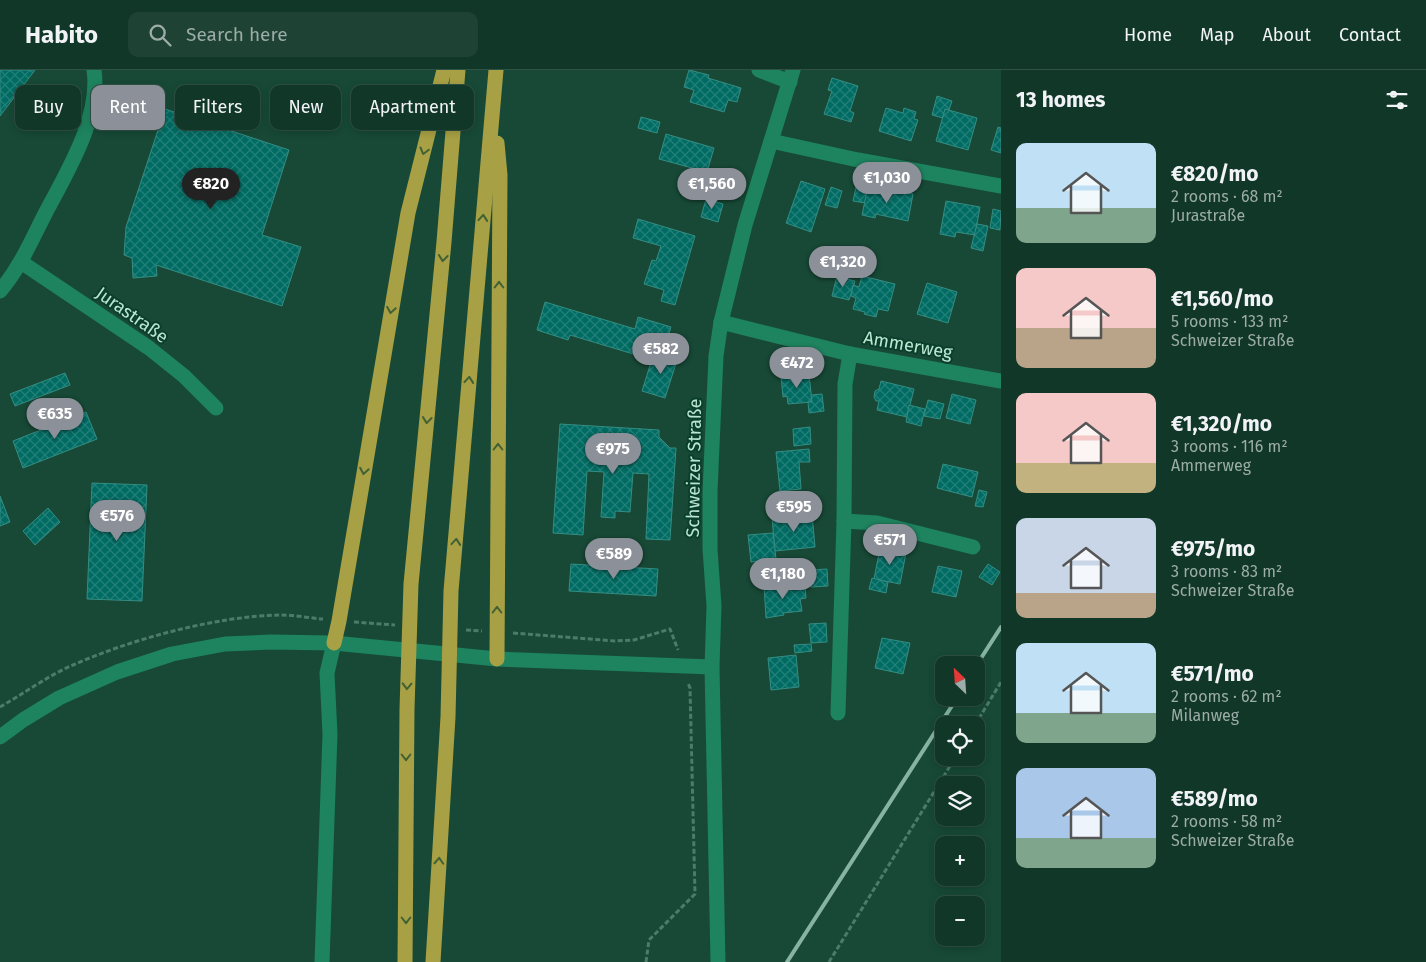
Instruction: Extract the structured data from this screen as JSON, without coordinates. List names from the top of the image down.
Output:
{
  "streets": {
    "street": ["Jurastraße", "Ammerweg", "Schweizer Straße"]
  },
  "crossings": [
    ["Ammerweg", "Schweizer Straße"]
  ],
  "north": "top left",
  "page": {
    "header": "Habito",
    "search": "Search here",
    "nav": [
      "Home",
      "Map",
      "About",
      "Contact"
    ],
    "heading": "13 homes",
    "chip": [
      "Buy",
      "Rent",
      "Filters",
      "New",
      "Apartment"
    ],
    "list": [
      {
        "name": "€820/mo",
        "note": "2 rooms · 68 m² · Jurastraße"
      },
      {
        "name": "€1,560/mo",
        "note": "5 rooms · 133 m² · Schweizer Straße"
      },
      {
        "name": "€1,320/mo",
        "note": "3 rooms · 116 m² · Ammerweg"
      },
      {
        "name": "€975/mo",
        "note": "3 rooms · 83 m² · Schweizer Straße"
      },
      {
        "name": "€571/mo",
        "note": "2 rooms · 62 m² · Milanweg"
      },
      {
        "name": "€589/mo",
        "note": "2 rooms · 58 m² · Schweizer Straße"
      }
    ],
    "price": [
      "€1,030",
      "€820",
      "€1,560",
      "€1,320",
      "€582",
      "€472",
      "€635",
      "€975",
      "€595",
      "€576",
      "€571",
      "€589",
      "€1,180"
    ],
    "map_buttons": ["+", "−"]
  }
}
